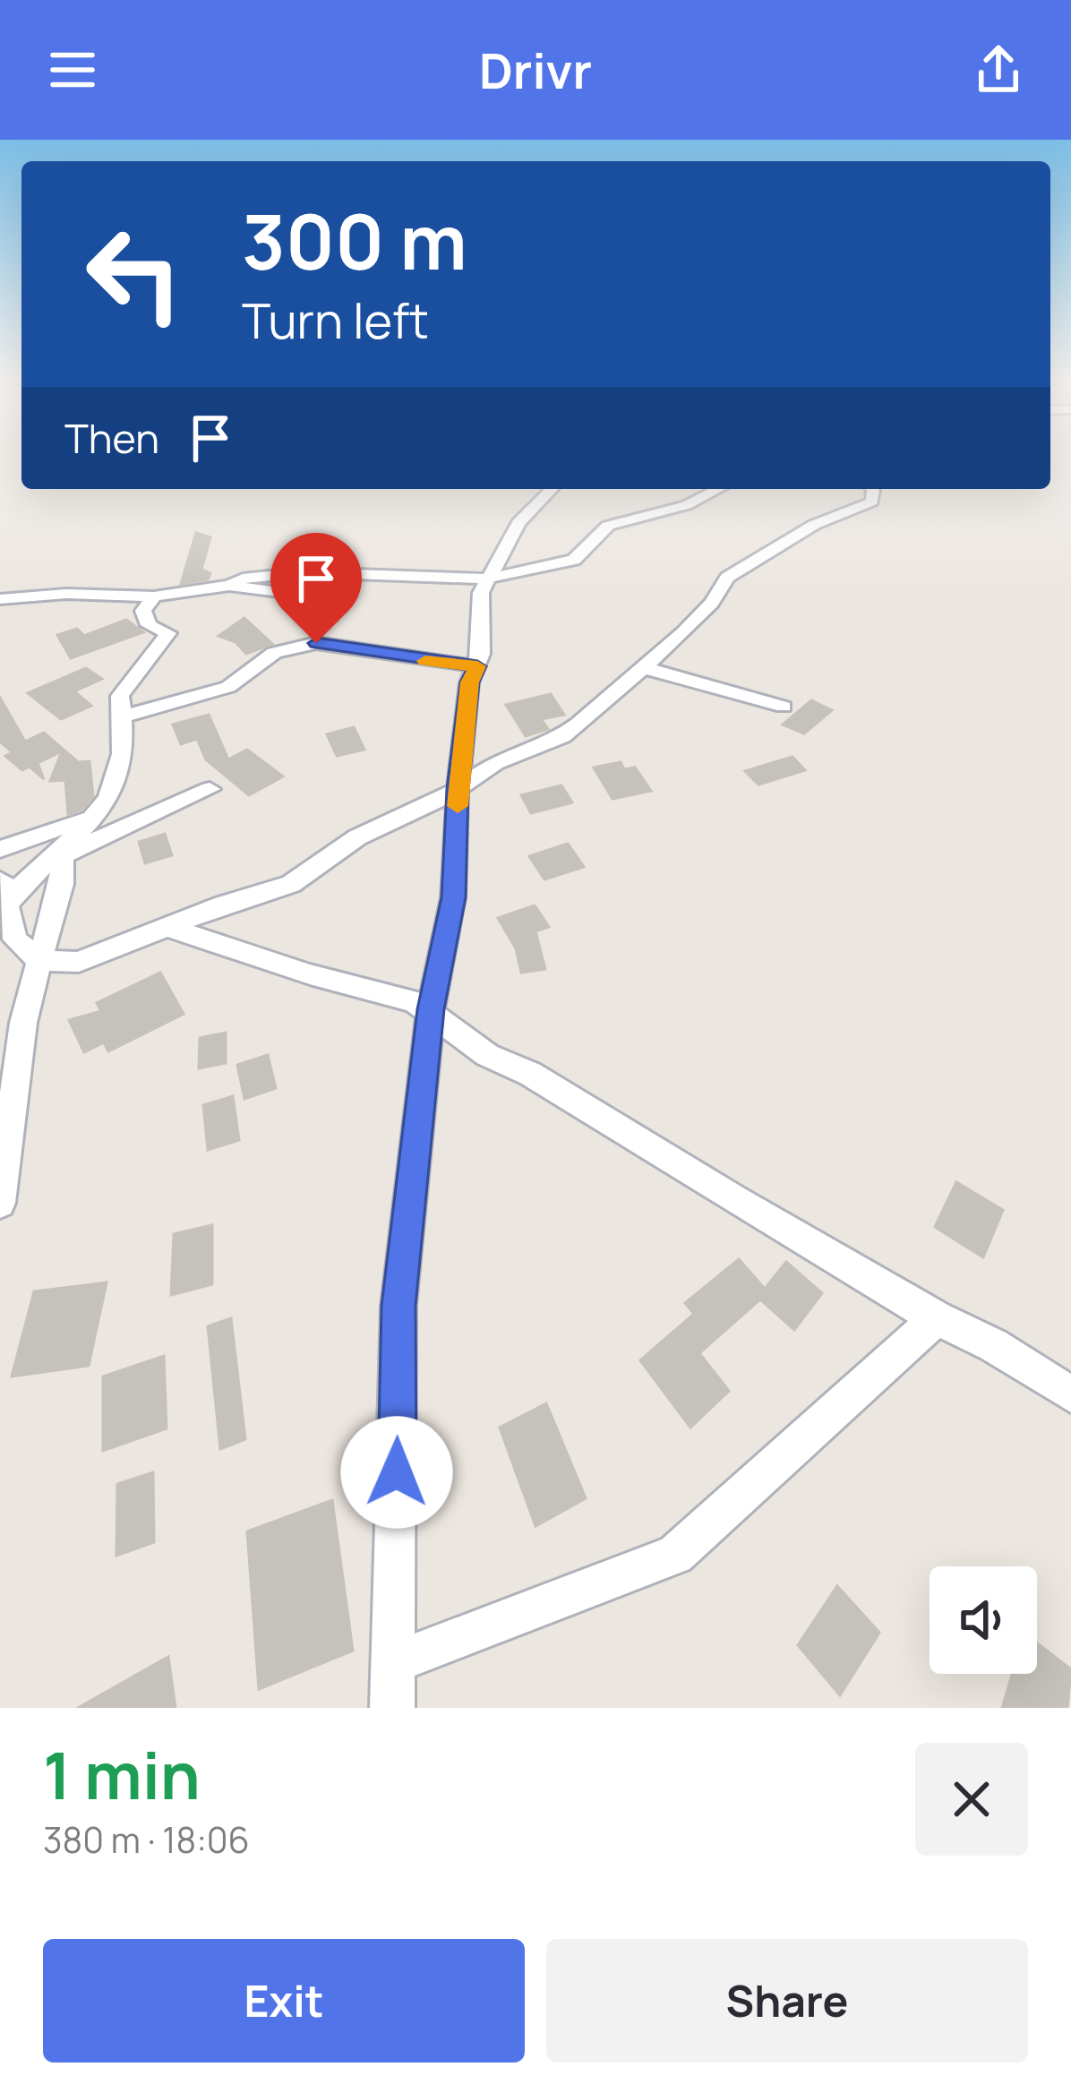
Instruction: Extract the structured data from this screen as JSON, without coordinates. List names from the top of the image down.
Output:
{
  "page": {
    "header": "Drivr",
    "turn": ["300 m", "Turn left"],
    "then": "Then",
    "heading": ["1 min", "380 m · 18:06"],
    "buttons": ["Exit", "Share"]
  }
}
